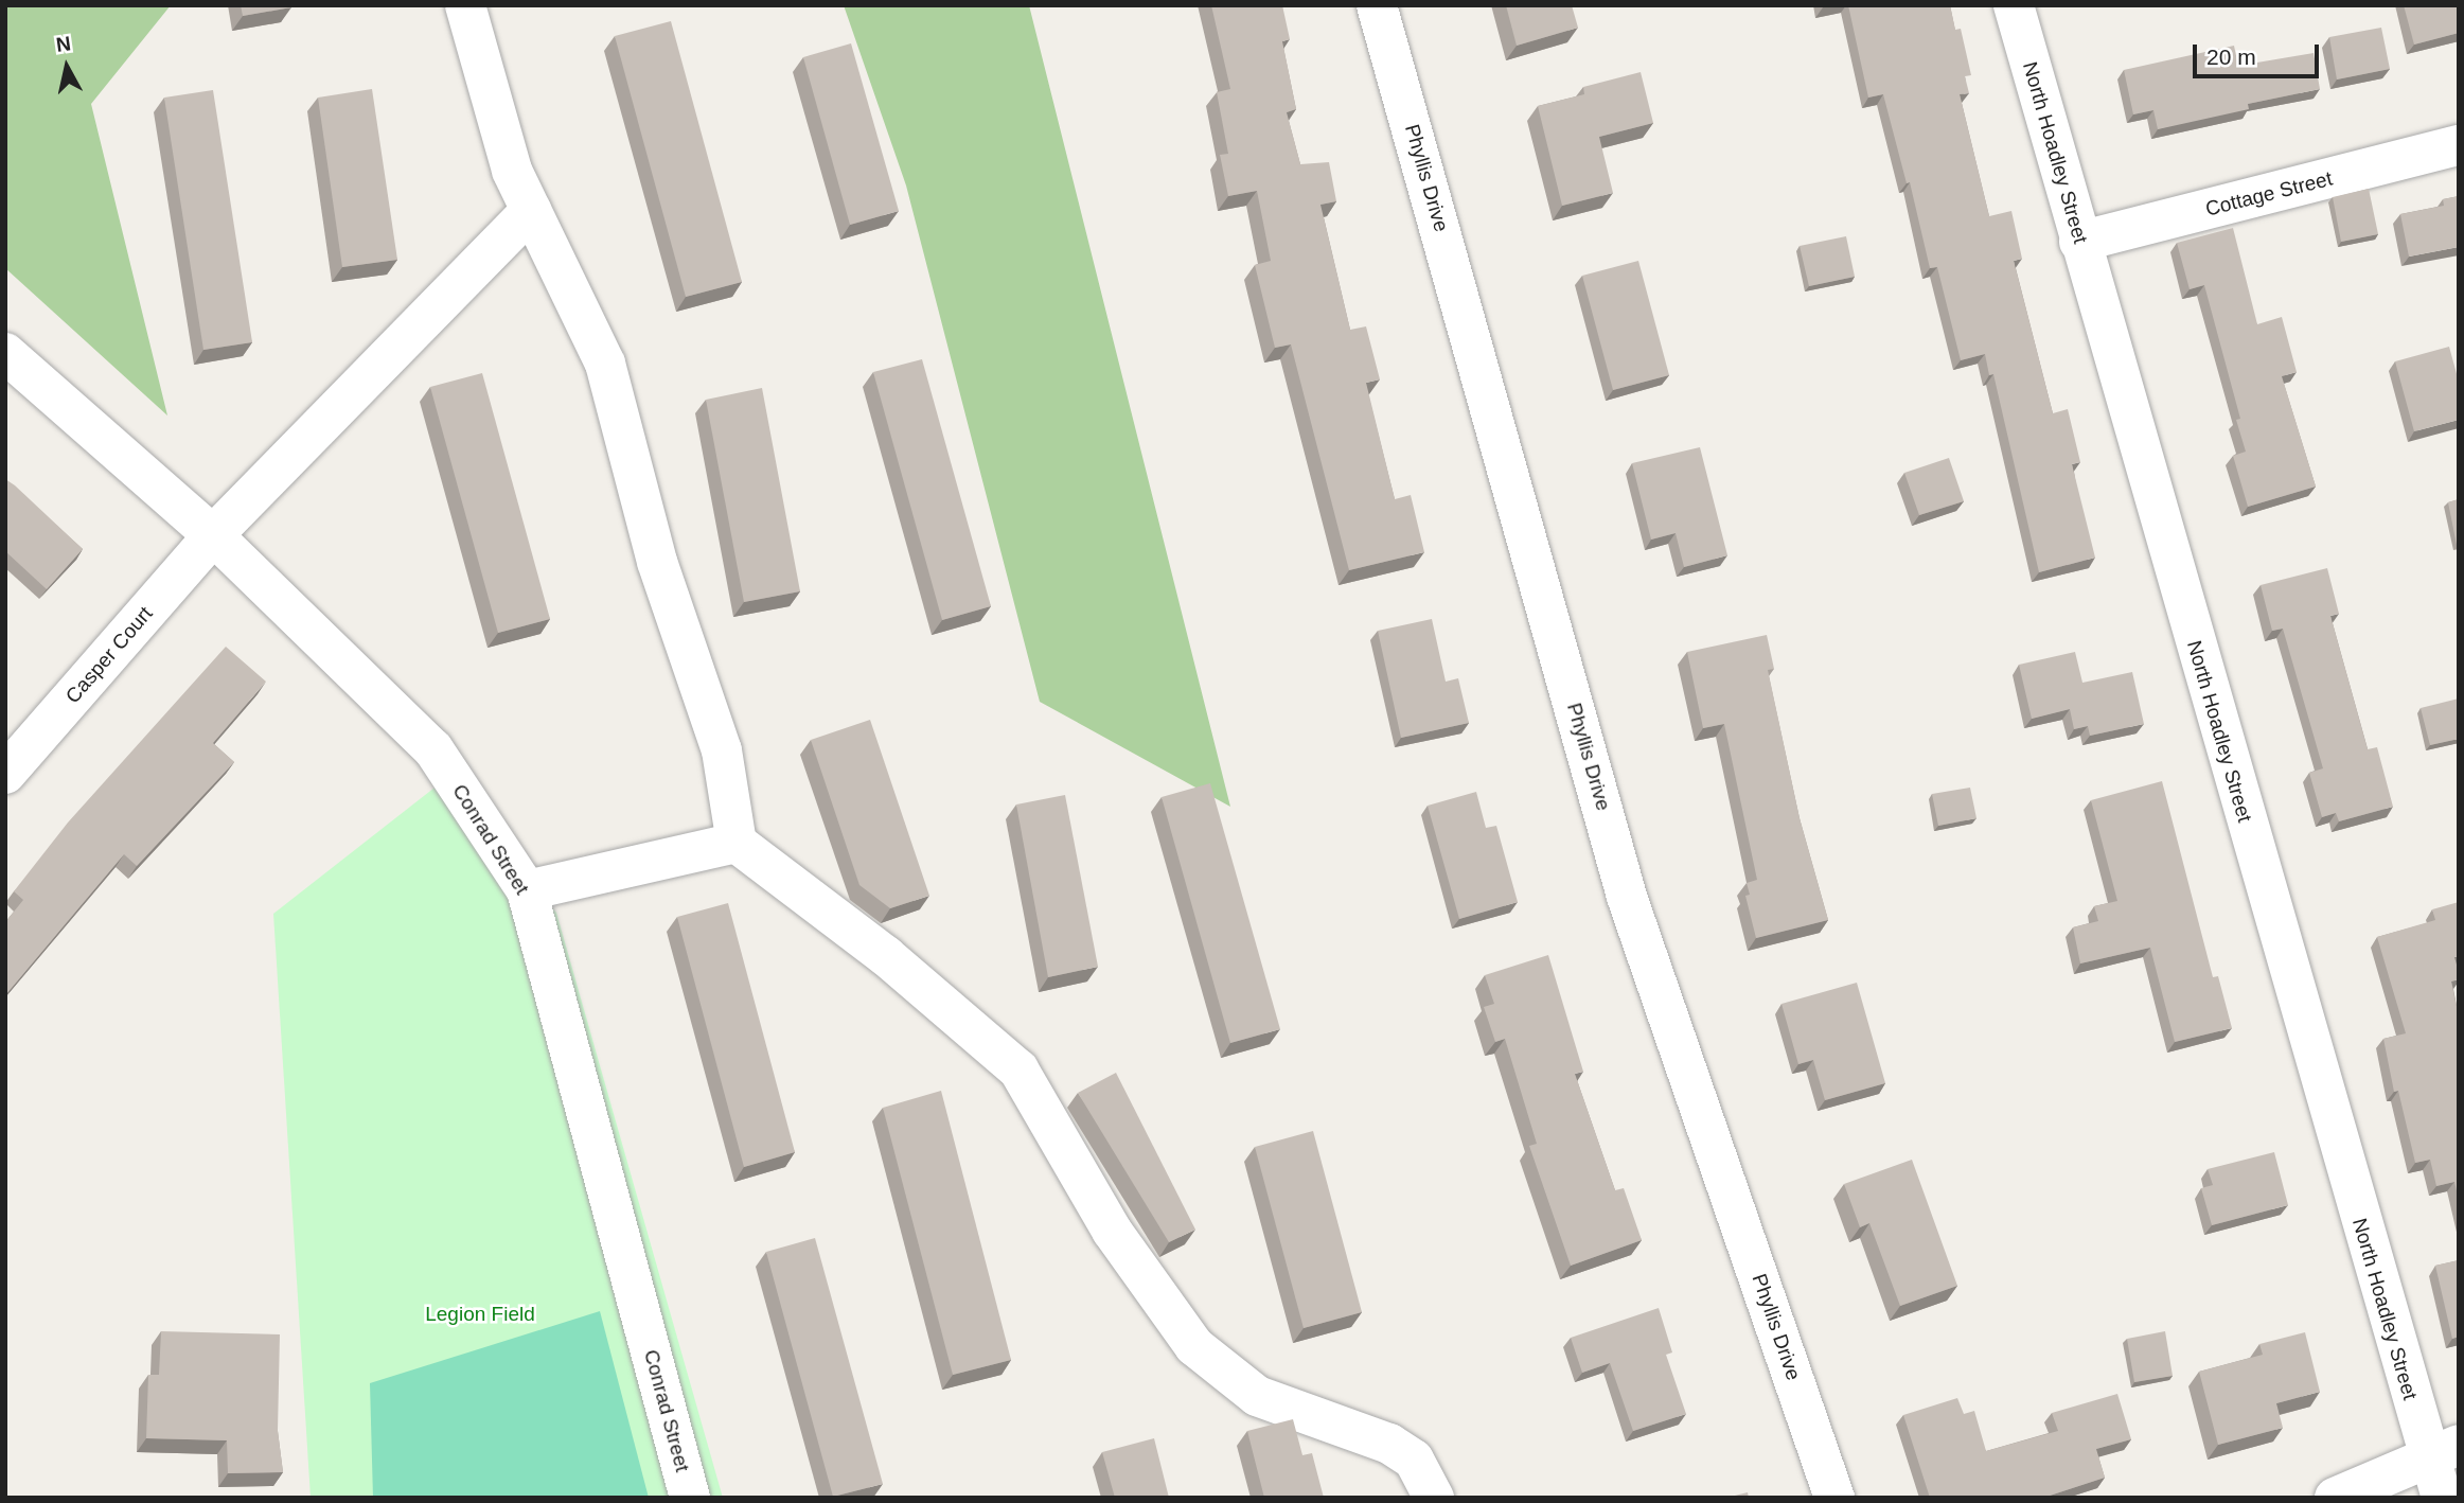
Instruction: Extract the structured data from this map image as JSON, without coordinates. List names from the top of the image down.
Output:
{
  "streets": {
    "street": [
      "North Hoadley Street",
      "Phyllis Drive",
      "Cottage Street",
      "Casper Court",
      "Conrad Street"
    ]
  },
  "crossings": [
    ["North Hoadley Street", "Cottage Street"],
    ["Casper Court", "Conrad Street"]
  ],
  "parks": ["Legion Field"],
  "scale_bar": "20 m",
  "north": "top"
}
